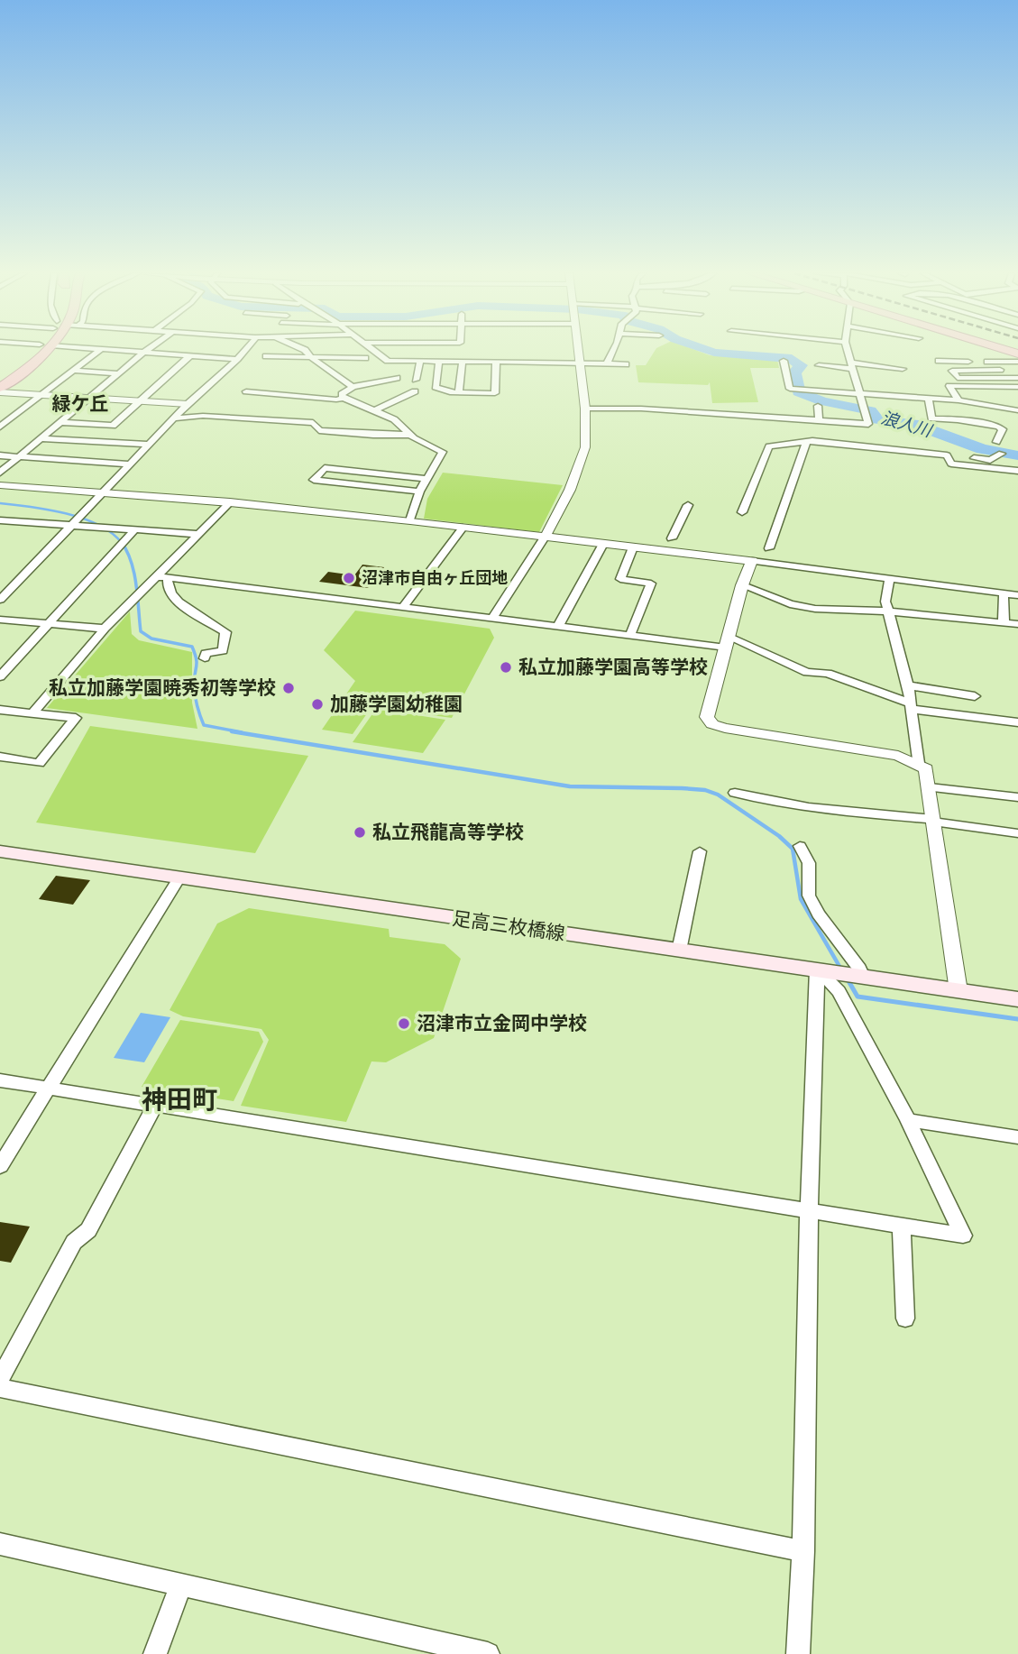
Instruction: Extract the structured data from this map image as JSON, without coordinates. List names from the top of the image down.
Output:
{
  "streets": {
    "main road": ["足高三枚橋線"]
  },
  "districts": ["緑ケ丘", "神田町"],
  "water": ["浪人川"],
  "places": [
    "沼津市自由ヶ丘団地",
    "私立加藤学園高等学校",
    "私立加藤学園暁秀初等学校",
    "加藤学園幼稚園",
    "私立飛龍高等学校",
    "沼津市立金岡中学校"
  ]
}
